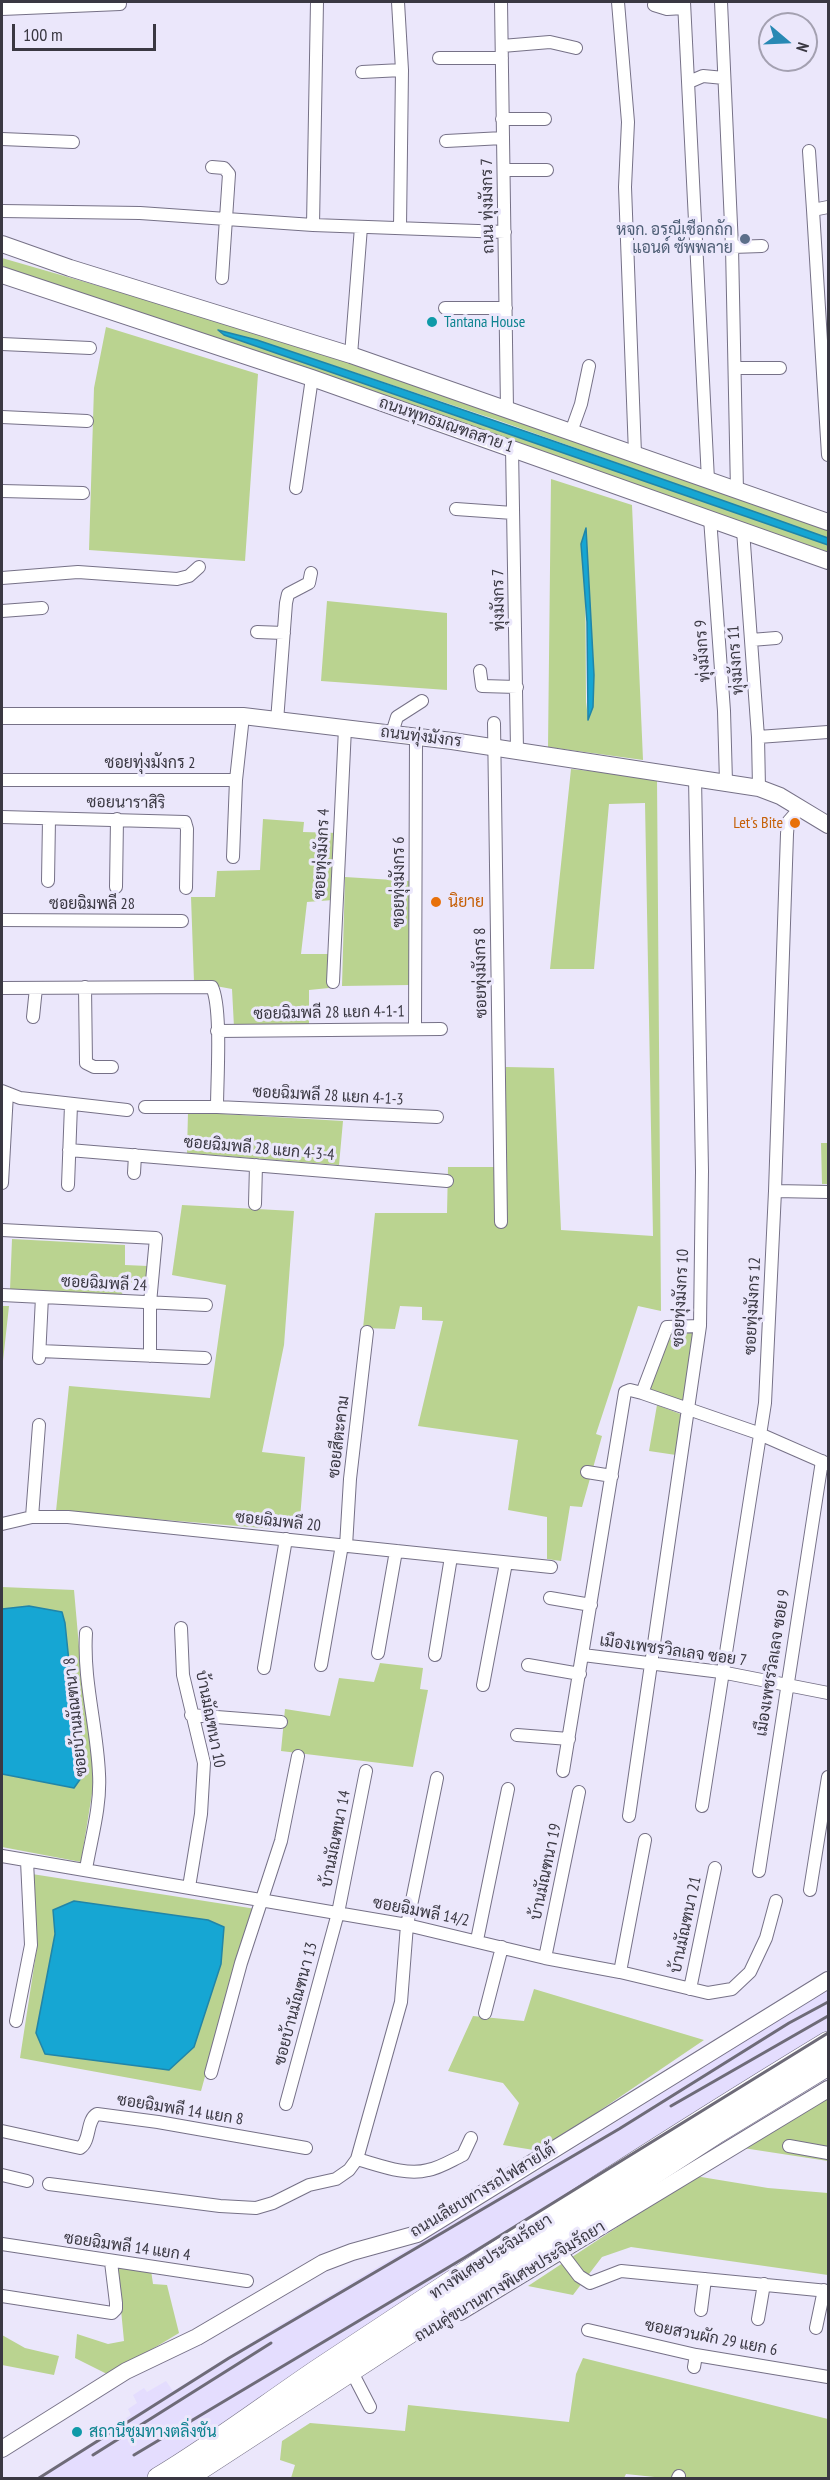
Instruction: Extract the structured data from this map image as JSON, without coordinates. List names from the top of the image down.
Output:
{
  "streets": {
    "highway": ["ทางพิเศษประจิมรัถยา"],
    "main road": [
      "ถนนพุทธมณฑลสาย 1",
      "ถนนทุ่งมังกร",
      "ถนนเลียบทางรถไฟสายใต้",
      "ถนนคู่ขนานทางพิเศษประจิมรัถยา"
    ],
    "street": [
      "ถนน ทุ่งมังกร 7",
      "ทุ่งมังกร 7",
      "ทุ่งมังกร 9",
      "ทุ่งมังกร 11",
      "ซอยทุ่งมังกร 2",
      "ซอยนาราสิริ",
      "ซอยทุ่งมังกร 4",
      "ซอยทุ่งมังกร 6",
      "ซอยฉิมพลี 28",
      "ซอยทุ่งมังกร 8",
      "ซอยฉิมพลี 28 แยก 4-1-1",
      "ซอยฉิมพลี 28 แยก 4-1-3",
      "ซอยฉิมพลี 28 แยก 4-3-4",
      "ซอยฉิมพลี 24",
      "ซอยทุ่งมังกร 10",
      "ซอยทุ่งมังกร 12",
      "ซอยสีตะคาม",
      "ซอยฉิมพลี 20",
      "เมืองเพชรวิลเลจ ซอย 7",
      "เมืองเพชรวิลเลจ ซอย 9",
      "ซอยบ้านมัณฑนา 8",
      "บ้านมัณฑนา 10",
      "บ้านมัณฑนา 14",
      "บ้านมัณฑนา 19",
      "ซอยฉิมพลี 14/2",
      "บ้านมัณฑนา 21",
      "ซอยบ้านมัณฑนา 13",
      "ซอยฉิมพลี 14 แยก 8",
      "ซอยฉิมพลี 14 แยก 4",
      "ซอยสวนผัก 29 แยก 6"
    ]
  },
  "crossings": [
    ["ถนนพุทธมณฑลสาย 1", "ทุ่งมังกร 7"],
    ["ถนนพุทธมณฑลสาย 1", "ทุ่งมังกร 9"],
    ["ถนนพุทธมณฑลสาย 1", "ทุ่งมังกร 11"],
    ["ทุ่งมังกร 7", "ถนนทุ่งมังกร"],
    ["ทุ่งมังกร 9", "ถนนทุ่งมังกร"],
    ["ทุ่งมังกร 11", "ถนนทุ่งมังกร"],
    ["ถนนทุ่งมังกร", "ซอยทุ่งมังกร 4"],
    ["ถนนทุ่งมังกร", "ซอยทุ่งมังกร 6"],
    ["ถนนทุ่งมังกร", "ซอยทุ่งมังกร 8"],
    ["ถนนทุ่งมังกร", "ซอยทุ่งมังกร 10"],
    ["ถนนทุ่งมังกร", "ซอยทุ่งมังกร 12"],
    ["ซอยทุ่งมังกร 6", "ซอยฉิมพลี 28 แยก 4-1-1"],
    ["ซอยทุ่งมังกร 10", "เมืองเพชรวิลเลจ ซอย 7"],
    ["ซอยทุ่งมังกร 12", "เมืองเพชรวิลเลจ ซอย 7"],
    ["ซอยสีตะคาม", "ซอยฉิมพลี 20"],
    ["เมืองเพชรวิลเลจ ซอย 7", "เมืองเพชรวิลเลจ ซอย 9"],
    ["ซอยบ้านมัณฑนา 8", "ซอยฉิมพลี 14/2"],
    ["บ้านมัณฑนา 10", "ซอยฉิมพลี 14/2"],
    ["บ้านมัณฑนา 14", "ซอยฉิมพลี 14/2"],
    ["บ้านมัณฑนา 14", "ซอยบ้านมัณฑนา 13"],
    ["บ้านมัณฑนา 19", "ซอยฉิมพลี 14/2"],
    ["ซอยฉิมพลี 14/2", "บ้านมัณฑนา 21"],
    ["ซอยฉิมพลี 14/2", "ซอยบ้านมัณฑนา 13"]
  ],
  "places": [
    "หจก. อรุณีเชือกถัก แอนด์ ซัพพลาย",
    "Tantana House",
    "Let's Bite",
    "นิยาย",
    "สถานีชุมทางตลิ่งชัน"
  ],
  "scale_bar": "100 m",
  "north": "right"
}
